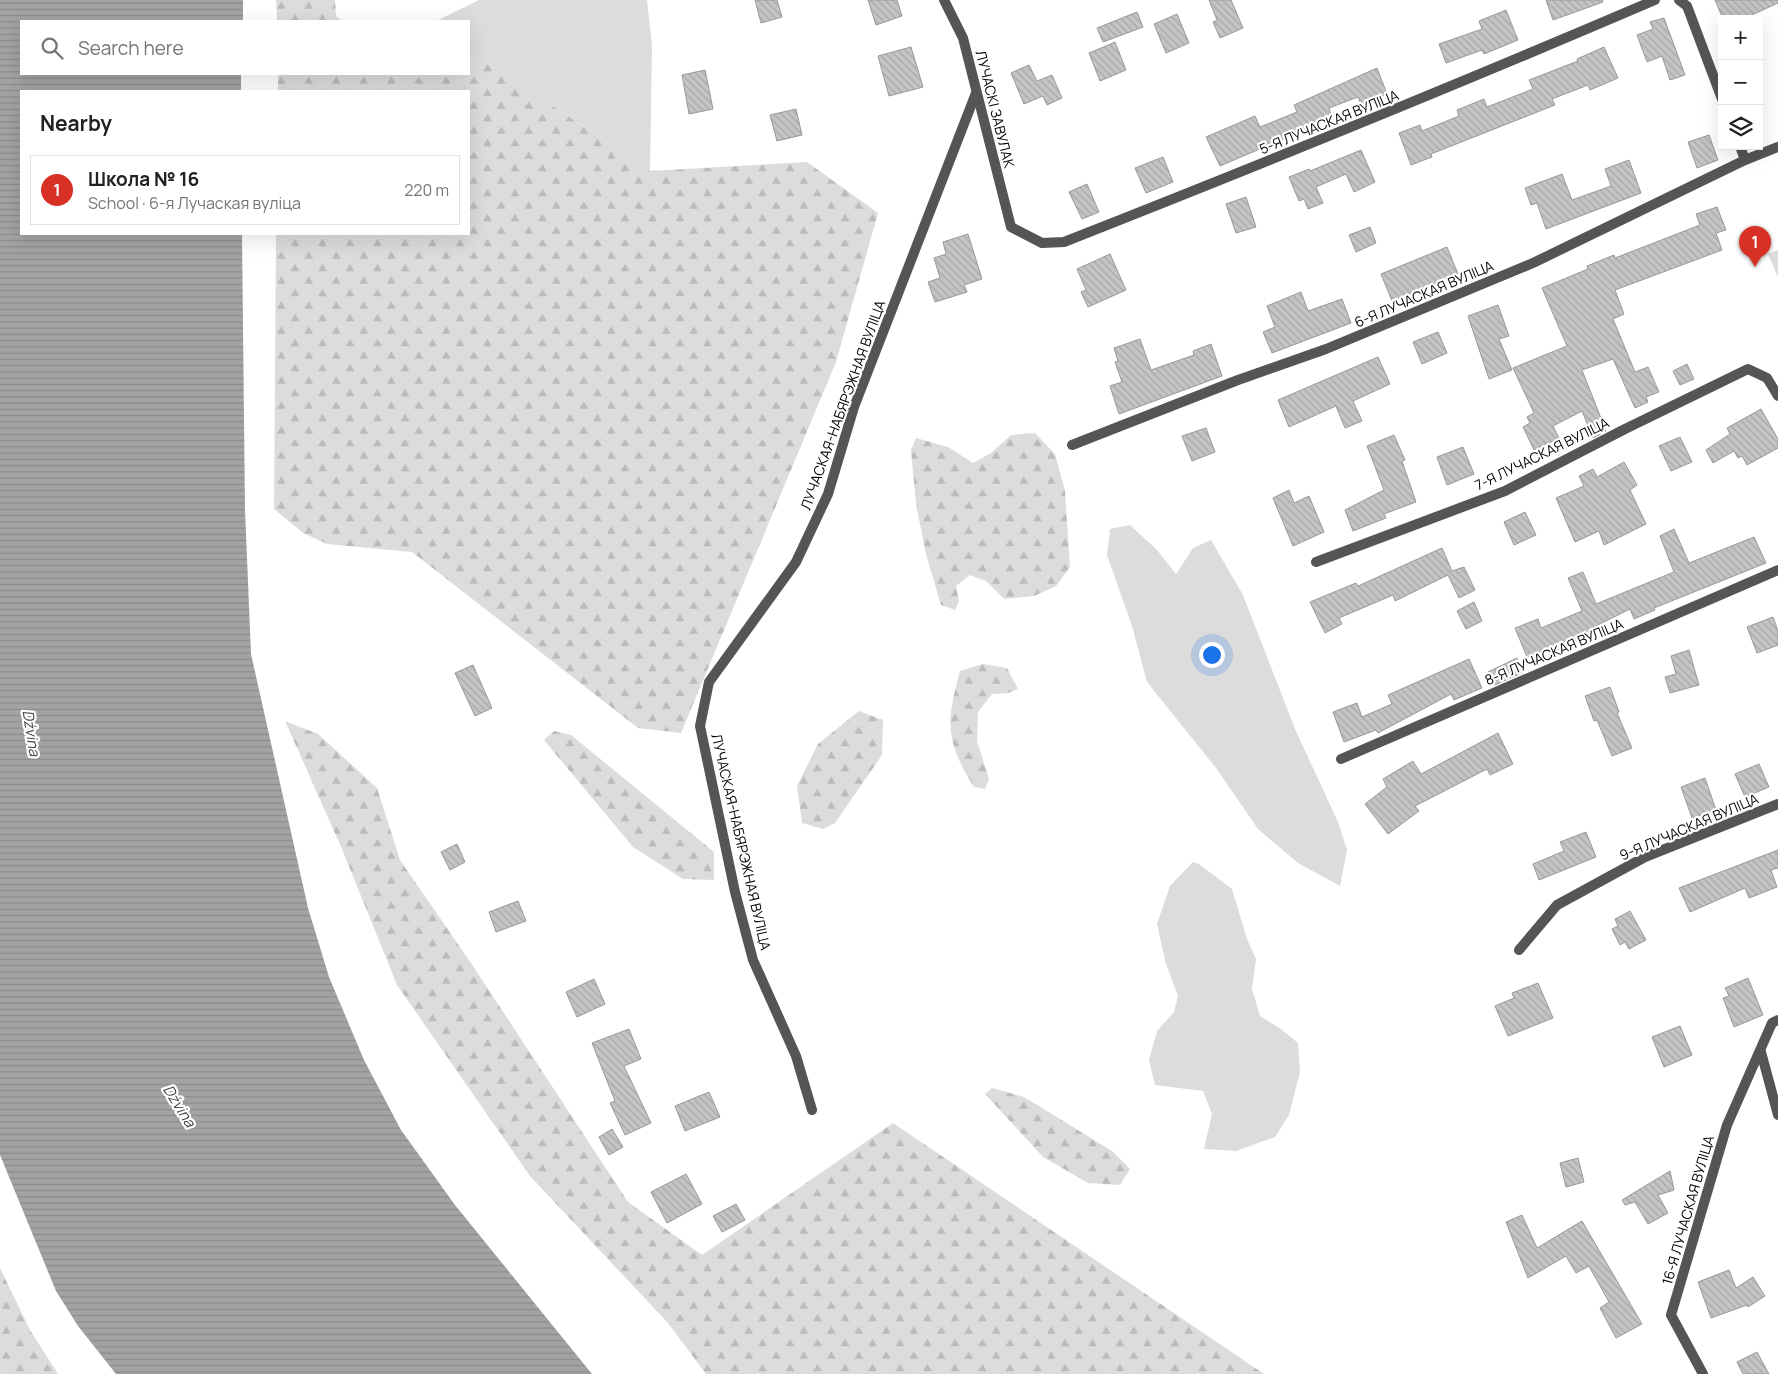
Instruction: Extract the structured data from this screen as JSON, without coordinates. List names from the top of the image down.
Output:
{
  "streets": {
    "street": [
      "ЛУЧАСКІ ЗАВУЛАК",
      "5-Я ЛУЧАСКАЯ ВУЛІЦА",
      "6-Я ЛУЧАСКАЯ ВУЛІЦА",
      "ЛУЧАСКАЯ-НАБЯРЭЖНАЯ ВУЛІЦА",
      "7-Я ЛУЧАСКАЯ ВУЛІЦА",
      "8-Я ЛУЧАСКАЯ ВУЛІЦА",
      "9-Я ЛУЧАСКАЯ ВУЛІЦА",
      "16-Я ЛУЧАСКАЯ ВУЛІЦА"
    ]
  },
  "crossings": [
    ["ЛУЧАСКІ ЗАВУЛАК", "5-Я ЛУЧАСКАЯ ВУЛІЦА"],
    ["ЛУЧАСКІ ЗАВУЛАК", "ЛУЧАСКАЯ-НАБЯРЭЖНАЯ ВУЛІЦА"]
  ],
  "water": ["Dźvina"],
  "page": {
    "map_buttons": ["+", "−"],
    "search": "Search here",
    "heading": "Nearby",
    "list": [
      {
        "mark": "1",
        "name": "Школа № 16",
        "note": "School · 6-я Лучаская вуліца",
        "value": "220 m"
      }
    ],
    "pins": "1"
  }
}
